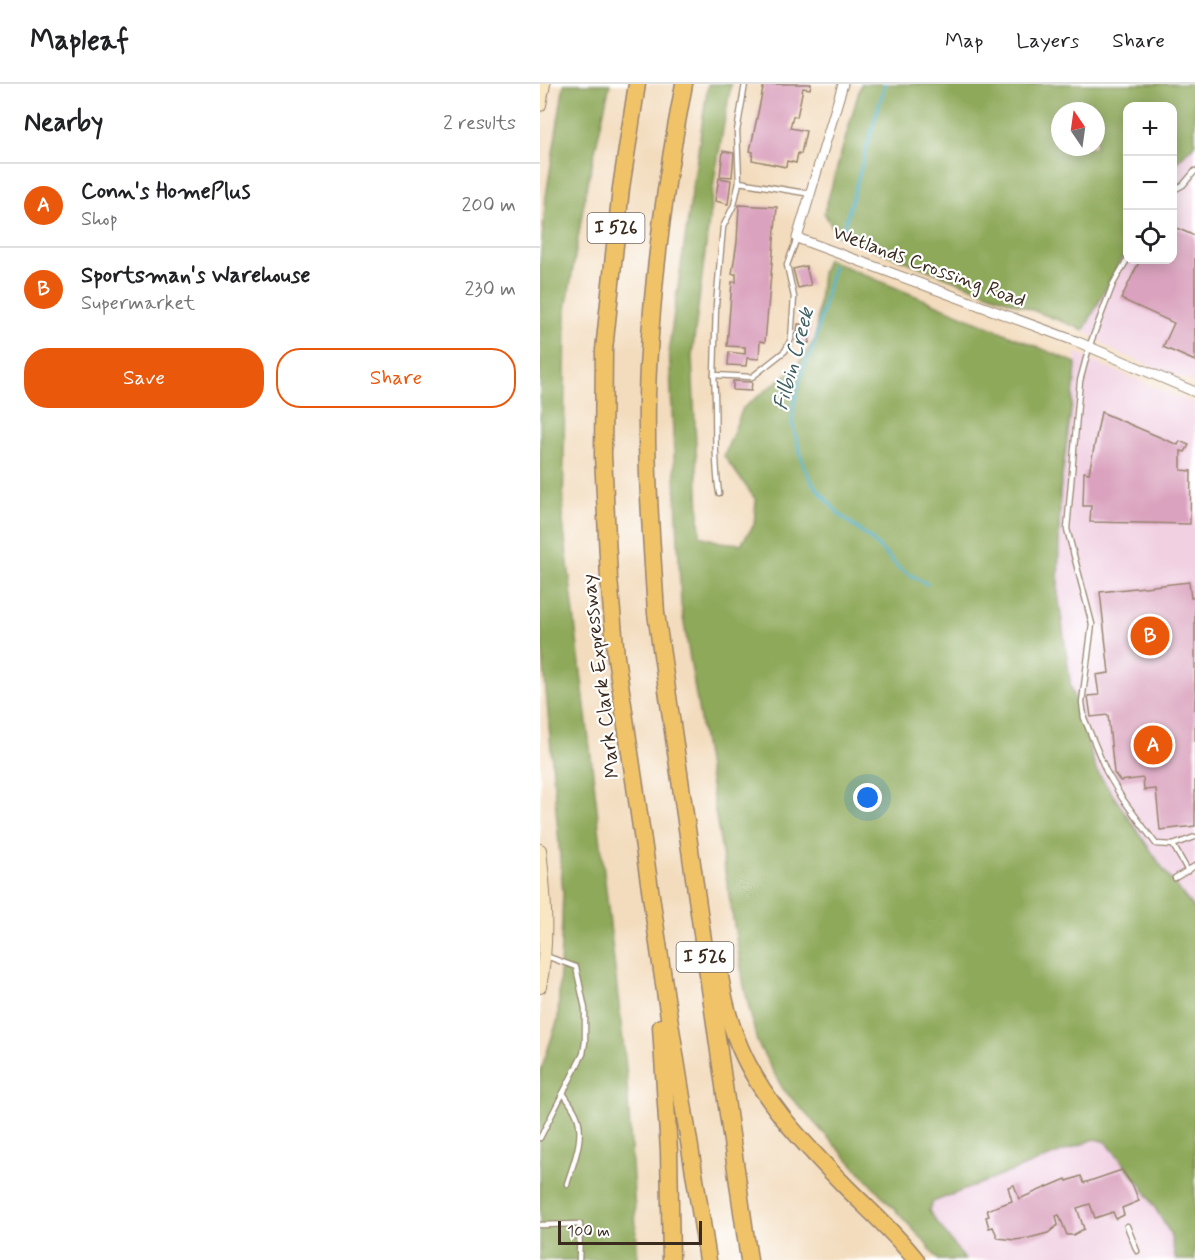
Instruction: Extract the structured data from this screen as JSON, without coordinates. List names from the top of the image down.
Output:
{
  "streets": {
    "highway": ["I 526", "Mark Clark Expressway"],
    "street": ["Wetlands Crossing Road"]
  },
  "water": ["Filbin Creek"],
  "scale_bar": "100 m",
  "north": "top",
  "page": {
    "header": "Mapleaf",
    "nav": ["Map", "Layers", "Share"],
    "heading": ["Nearby", "2 results"],
    "map_buttons": ["+", "−"],
    "list": [
      {
        "mark": "A",
        "name": "Conn's HomePlus",
        "note": "Shop",
        "value": "200 m"
      },
      {
        "mark": "B",
        "name": "Sportsman's Warehouse",
        "note": "Supermarket",
        "value": "230 m"
      }
    ],
    "buttons": ["Save", "Share"],
    "pins": ["B", "A"],
    "scale": "100 m"
  }
}
